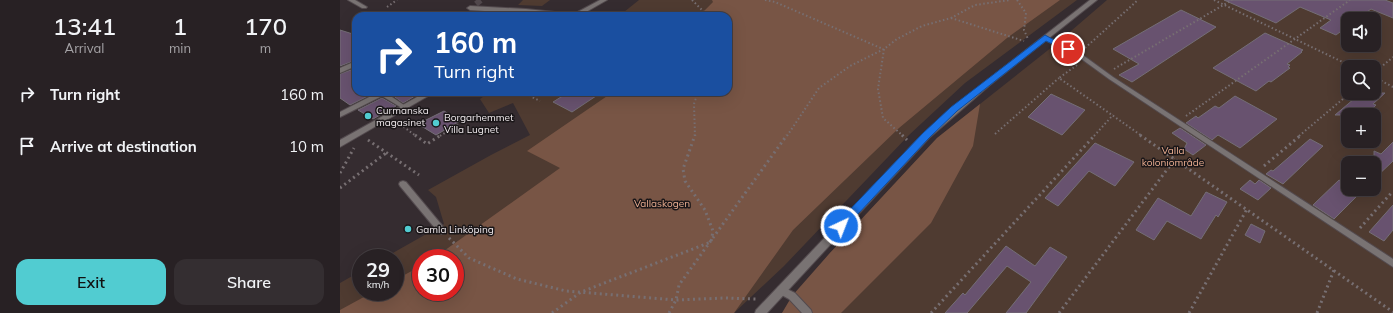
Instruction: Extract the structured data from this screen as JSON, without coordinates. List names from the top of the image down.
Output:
{
  "parks": ["Valla koloniområde", "Vallaskogen"],
  "places": ["Curmanska magasinet", "Borgarhemmet Villa Lugnet", "Gamla Linköping"],
  "page": {
    "eta": [
      "13:41",
      "Arrival",
      "1",
      "min",
      "170",
      "m"
    ],
    "map_buttons": ["+", "−"],
    "turn": ["160 m", "Turn right"],
    "list": [
      {
        "name": "Turn right",
        "value": "160 m"
      },
      {
        "name": "Arrive at destination",
        "value": "10 m"
      }
    ],
    "speed": "29 km/h",
    "limit": "30",
    "buttons": ["Exit", "Share"]
  }
}
